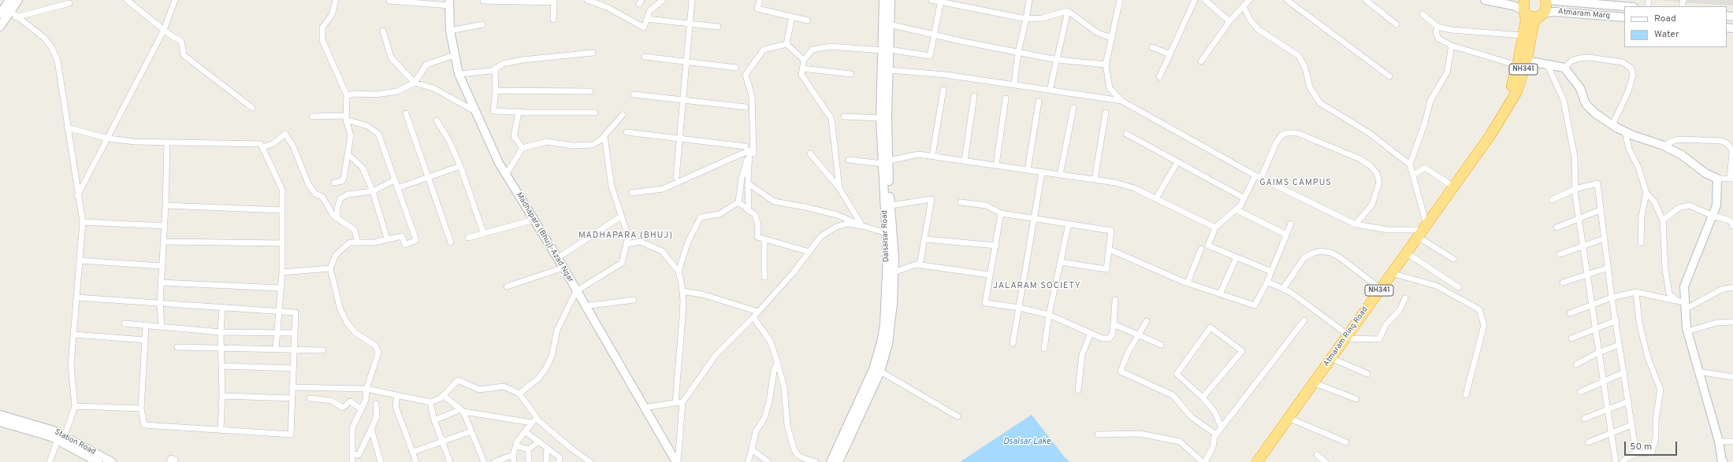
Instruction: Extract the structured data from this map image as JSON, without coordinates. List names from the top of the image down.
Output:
{
  "streets": {
    "highway": ["NH341", "Atmaram Ring Road"],
    "street": [
      "Atmaram Marg",
      "Dalsalsar Road",
      "Madhapara (Bhuj)-Azad Ngar",
      "Station Road"
    ]
  },
  "crossings": [
    ["Atmaram Marg", "NH341"],
    ["Atmaram Marg", "Atmaram Ring Road"],
    ["NH341", "Atmaram Ring Road"]
  ],
  "districts": ["GAIMS CAMPUS", "MADHAPARA (BHUJ)", "JALARAM SOCIETY"],
  "water": ["Dsalsar Lake"],
  "legend": ["Road", "Water"],
  "scale_bar": "50 m"
}
